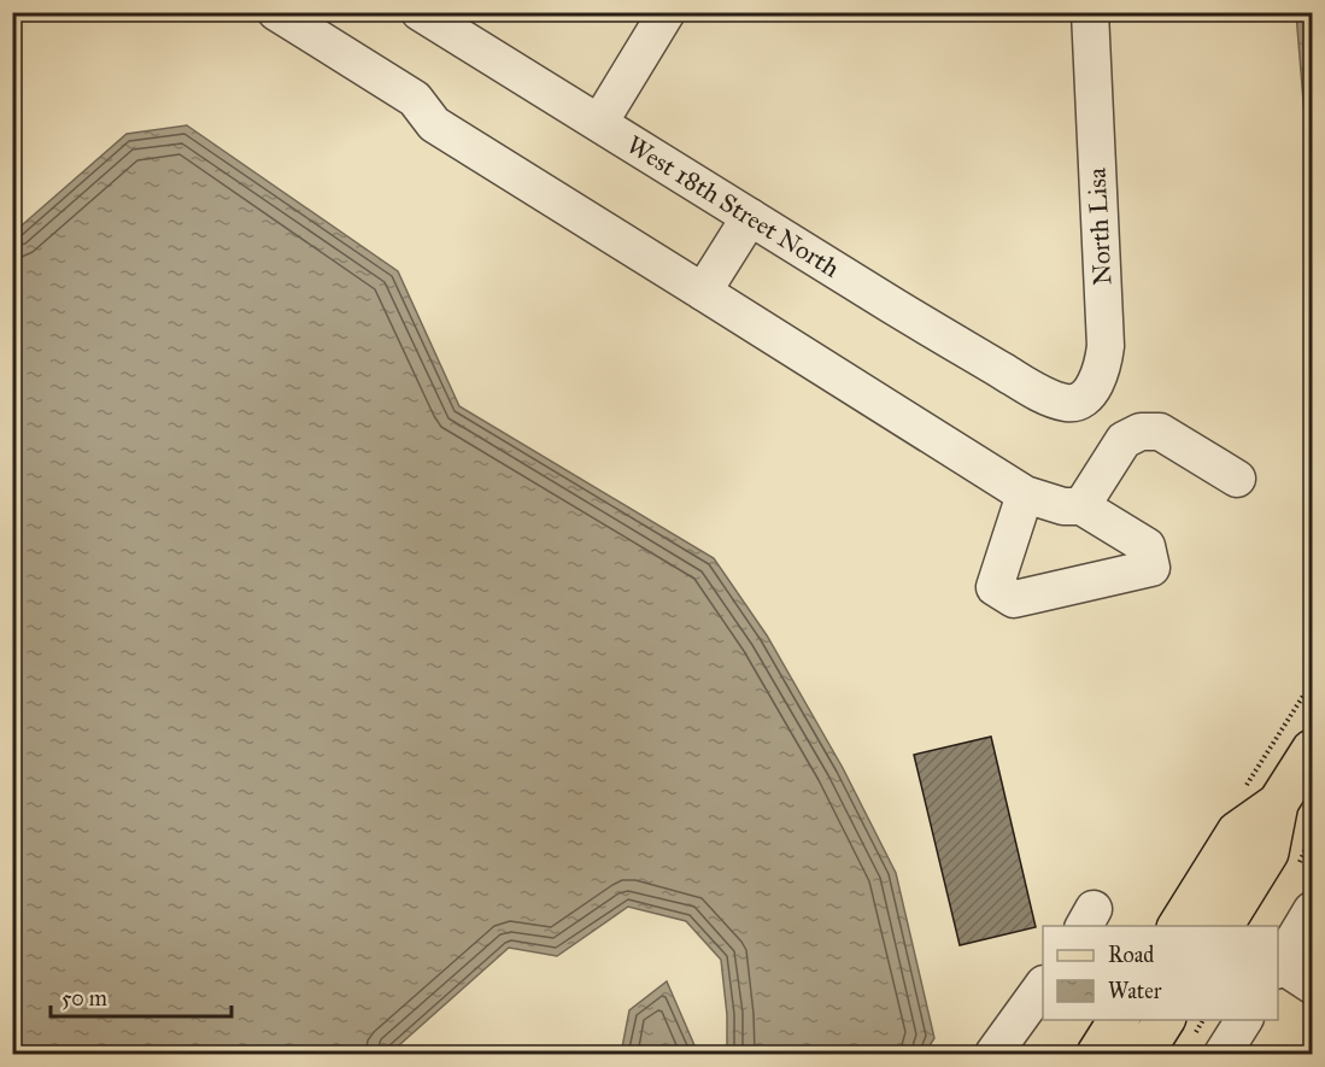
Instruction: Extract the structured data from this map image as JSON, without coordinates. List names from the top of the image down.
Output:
{
  "streets": {
    "street": ["West 18th Street North", "North Lisa"]
  },
  "crossings": [
    ["West 18th Street North", "North Lisa"]
  ],
  "legend": ["Road", "Water"],
  "scale_bar": "50 m"
}
